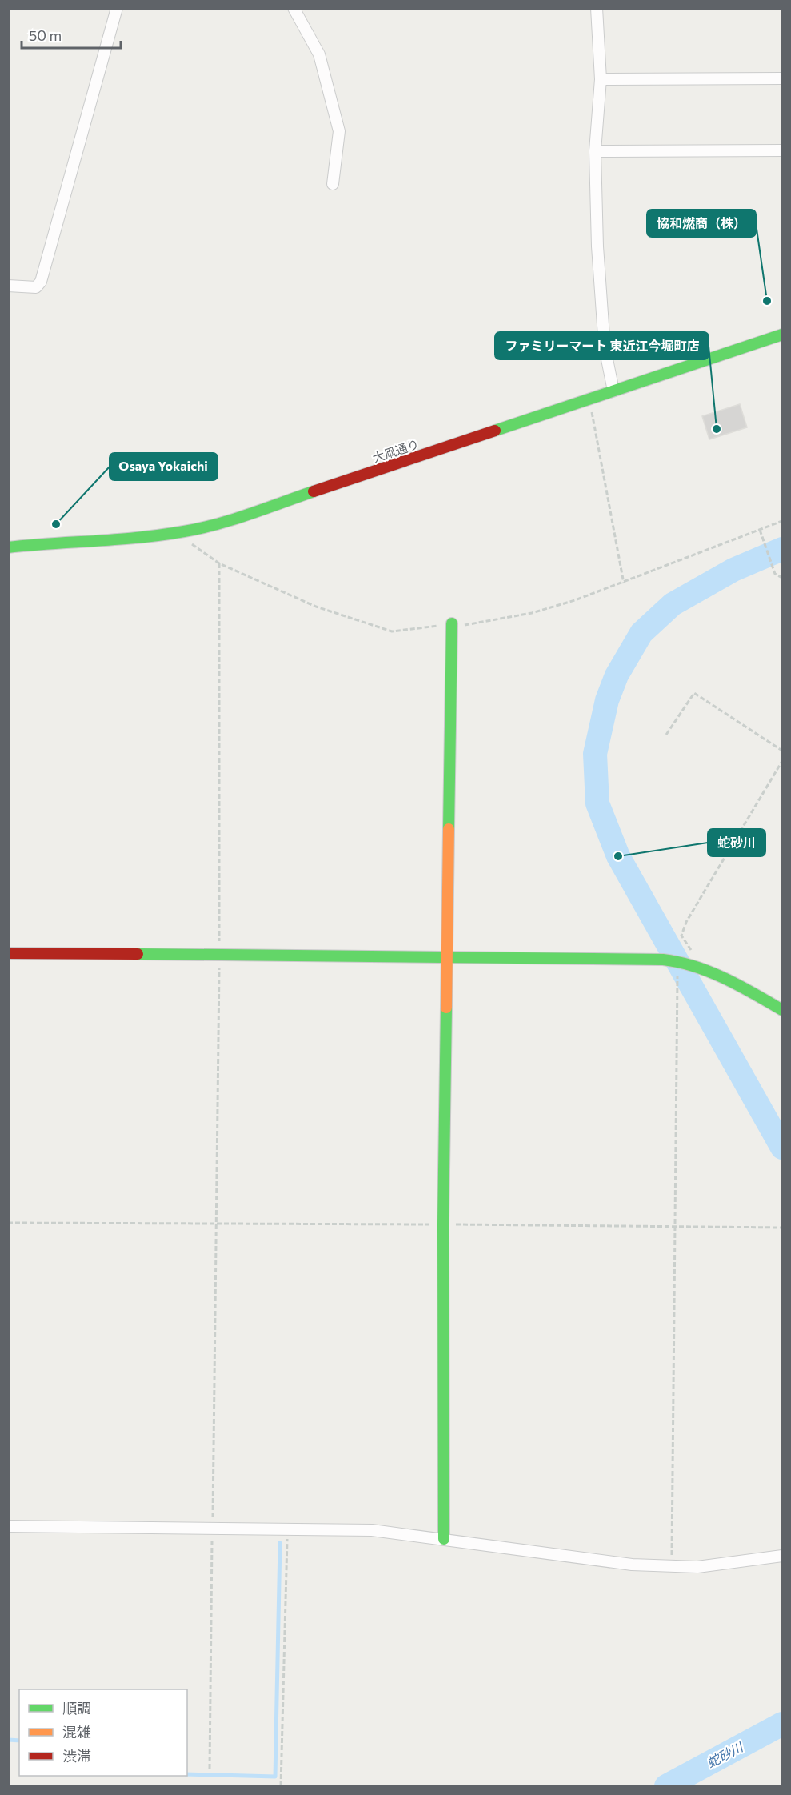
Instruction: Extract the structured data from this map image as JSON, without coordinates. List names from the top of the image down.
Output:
{
  "streets": {
    "street": ["大凧通り"]
  },
  "water": ["蛇砂川"],
  "places": [
    "協和燃商（株）",
    "ファミリーマート 東近江今堀町店",
    "Osaya Yokaichi",
    "蛇砂川"
  ],
  "legend": ["順調", "混雑", "渋滞"],
  "scale_bar": "50 m"
}
